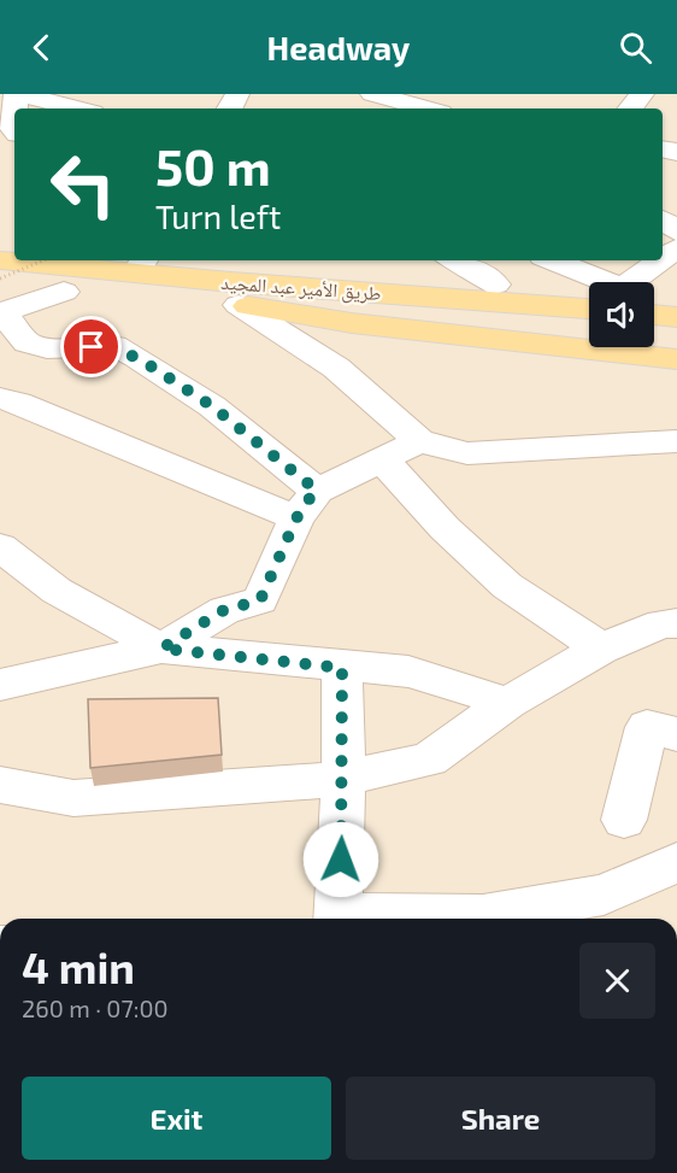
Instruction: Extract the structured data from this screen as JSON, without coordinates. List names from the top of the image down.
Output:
{
  "streets": {
    "main road": ["طريق الأمير عبد المجيد"]
  },
  "page": {
    "header": "Headway",
    "turn": ["50 m", "Turn left"],
    "heading": ["4 min", "260 m · 07:00"],
    "buttons": ["Exit", "Share"]
  }
}
